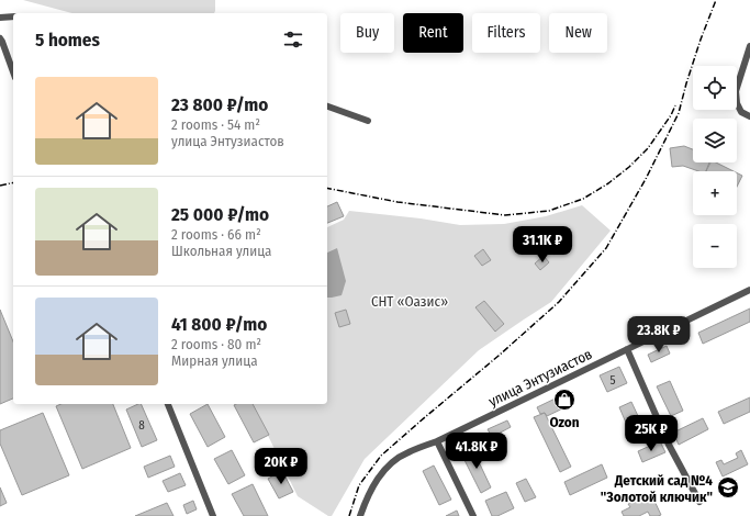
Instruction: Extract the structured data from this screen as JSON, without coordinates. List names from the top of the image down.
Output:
{
  "streets": {
    "street": ["улица Энтузиастов"]
  },
  "parks": ["СНТ «Оазис»"],
  "places": {
    "shop": ["Ozon"],
    "school or university": ["Детский сад №4 \"Золотой ключик\""]
  },
  "house_numbers": ["5", "8"],
  "page": {
    "chip": [
      "Buy",
      "Rent",
      "Filters",
      "New"
    ],
    "heading": "5 homes",
    "map_buttons": ["+", "−"],
    "list": [
      {
        "name": "23 800 ₽/mo",
        "note": "2 rooms · 54 m² · улица Энтузиастов"
      },
      {
        "name": "25 000 ₽/mo",
        "note": "2 rooms · 66 m² · Школьная улица"
      },
      {
        "name": "41 800 ₽/mo",
        "note": "2 rooms · 80 m² · Мирная улица"
      }
    ],
    "price": [
      "31.1K ₽",
      "23.8K ₽",
      "25K ₽",
      "41.8K ₽",
      "20K ₽"
    ]
  }
}
